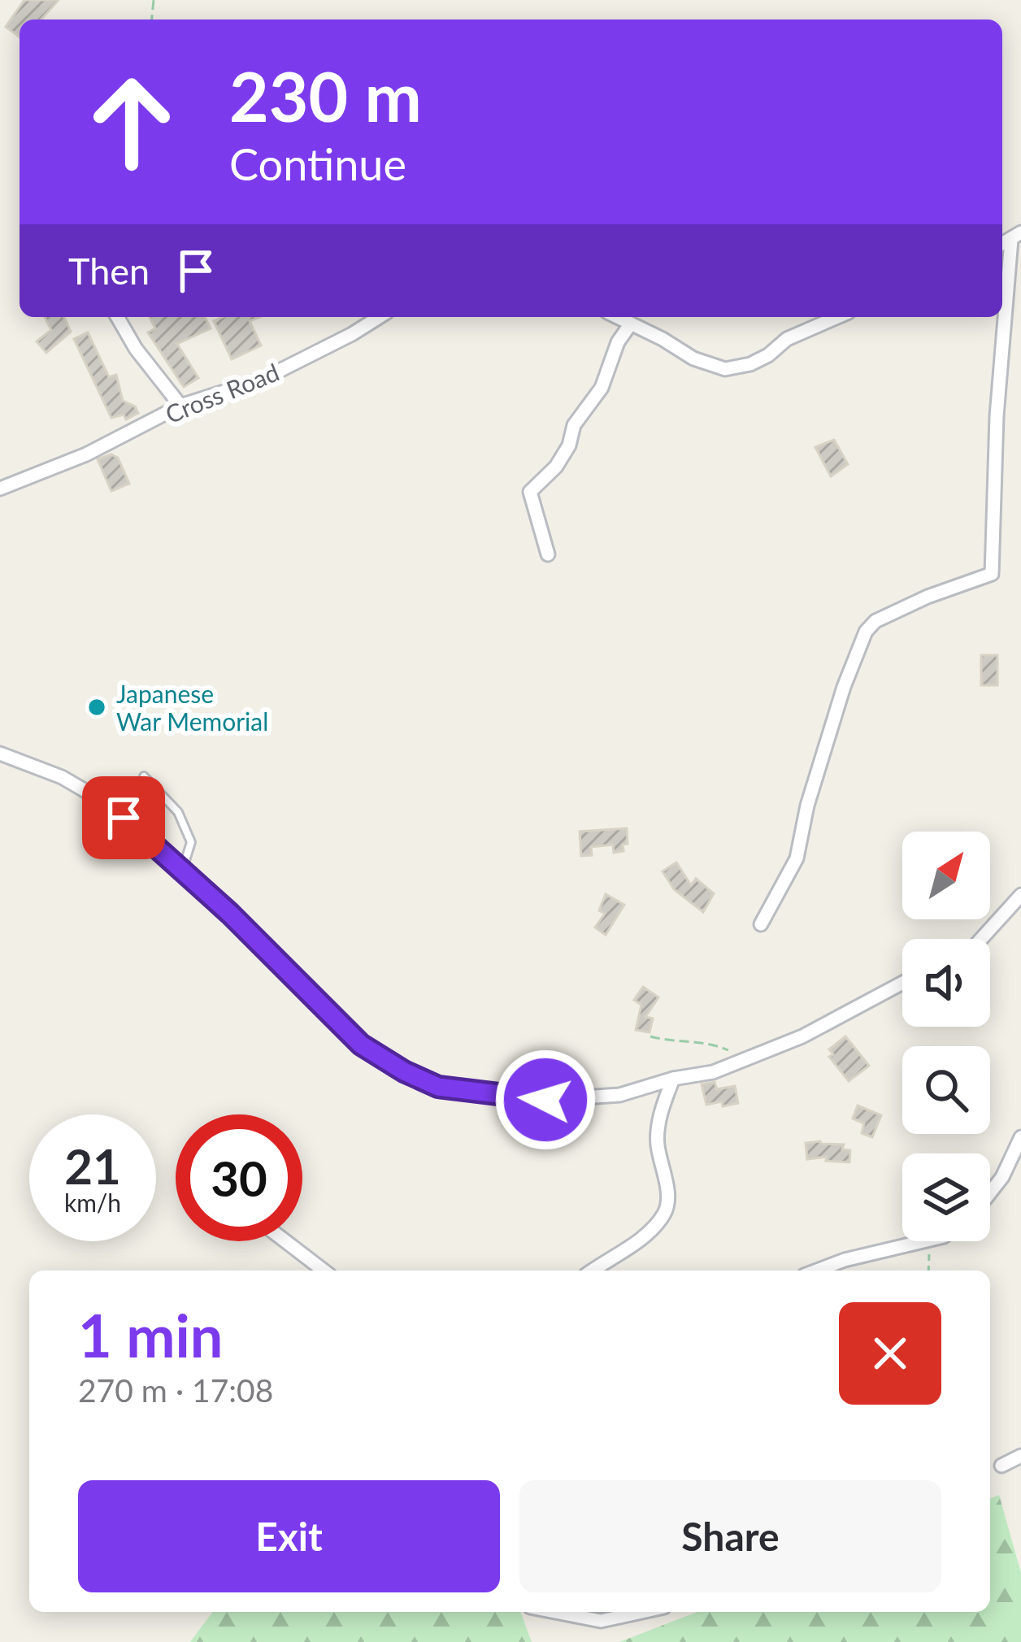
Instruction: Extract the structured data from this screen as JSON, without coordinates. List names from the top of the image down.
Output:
{
  "streets": {
    "street": ["Cross Road"]
  },
  "places": ["Japanese War Memorial"],
  "north": "top right",
  "page": {
    "turn": ["230 m", "Continue"],
    "then": "Then",
    "speed": "21 km/h",
    "limit": "30",
    "heading": ["1 min", "270 m · 17:08"],
    "buttons": ["Exit", "Share"]
  }
}
